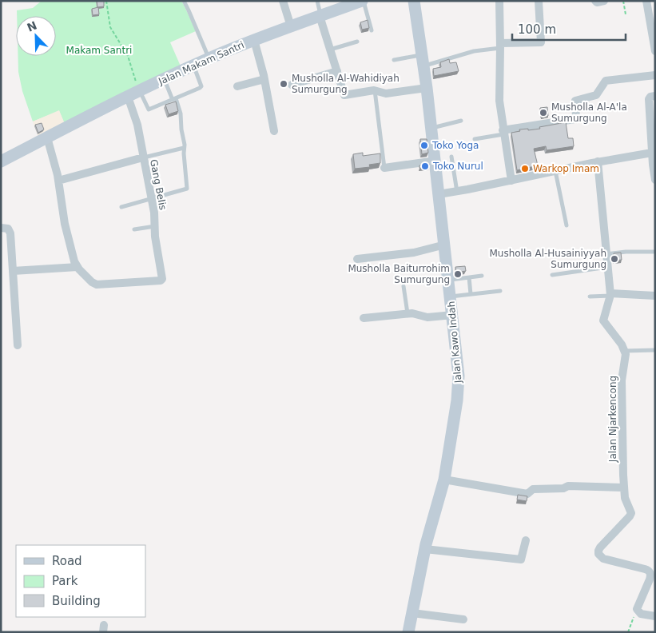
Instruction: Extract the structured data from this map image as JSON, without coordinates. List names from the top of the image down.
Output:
{
  "streets": {
    "street": [
      "Jalan Makam Santri",
      "Gang Belis",
      "Jalan Kawo Indah",
      "Jalan Njarkencong"
    ]
  },
  "crossings": [
    ["Jalan Makam Santri", "Gang Belis"]
  ],
  "parks": ["Makam Santri"],
  "places": [
    "Musholla Al-Wahidiyah Sumurgung",
    "Musholla Al-A'la Sumurgung",
    "Toko Yoga",
    "Toko Nurul",
    "Warkop Imam",
    "Musholla Al-Husainiyyah Sumurgung",
    "Musholla Baiturrohim Sumurgung"
  ],
  "legend": ["Road", "Park", "Building"],
  "scale_bar": "100 m",
  "north": "top left"
}
